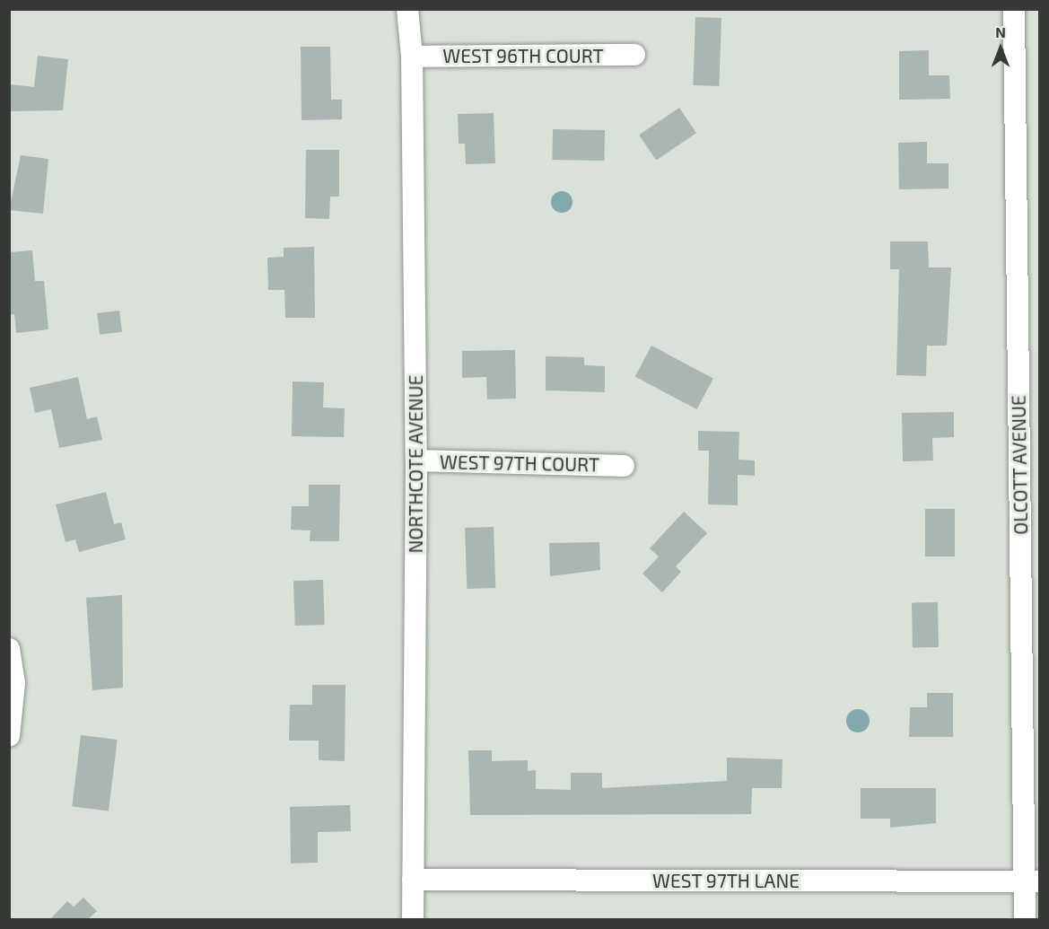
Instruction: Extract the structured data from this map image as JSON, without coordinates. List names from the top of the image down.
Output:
{
  "streets": {
    "street": [
      "WEST 96TH COURT",
      "WEST 97TH COURT",
      "NORTHCOTE AVENUE",
      "OLCOTT AVENUE",
      "WEST 97TH LANE"
    ]
  },
  "crossings": [
    ["WEST 96TH COURT", "NORTHCOTE AVENUE"],
    ["WEST 97TH COURT", "NORTHCOTE AVENUE"],
    ["NORTHCOTE AVENUE", "WEST 97TH LANE"],
    ["OLCOTT AVENUE", "WEST 97TH LANE"]
  ],
  "north": "top"
}
